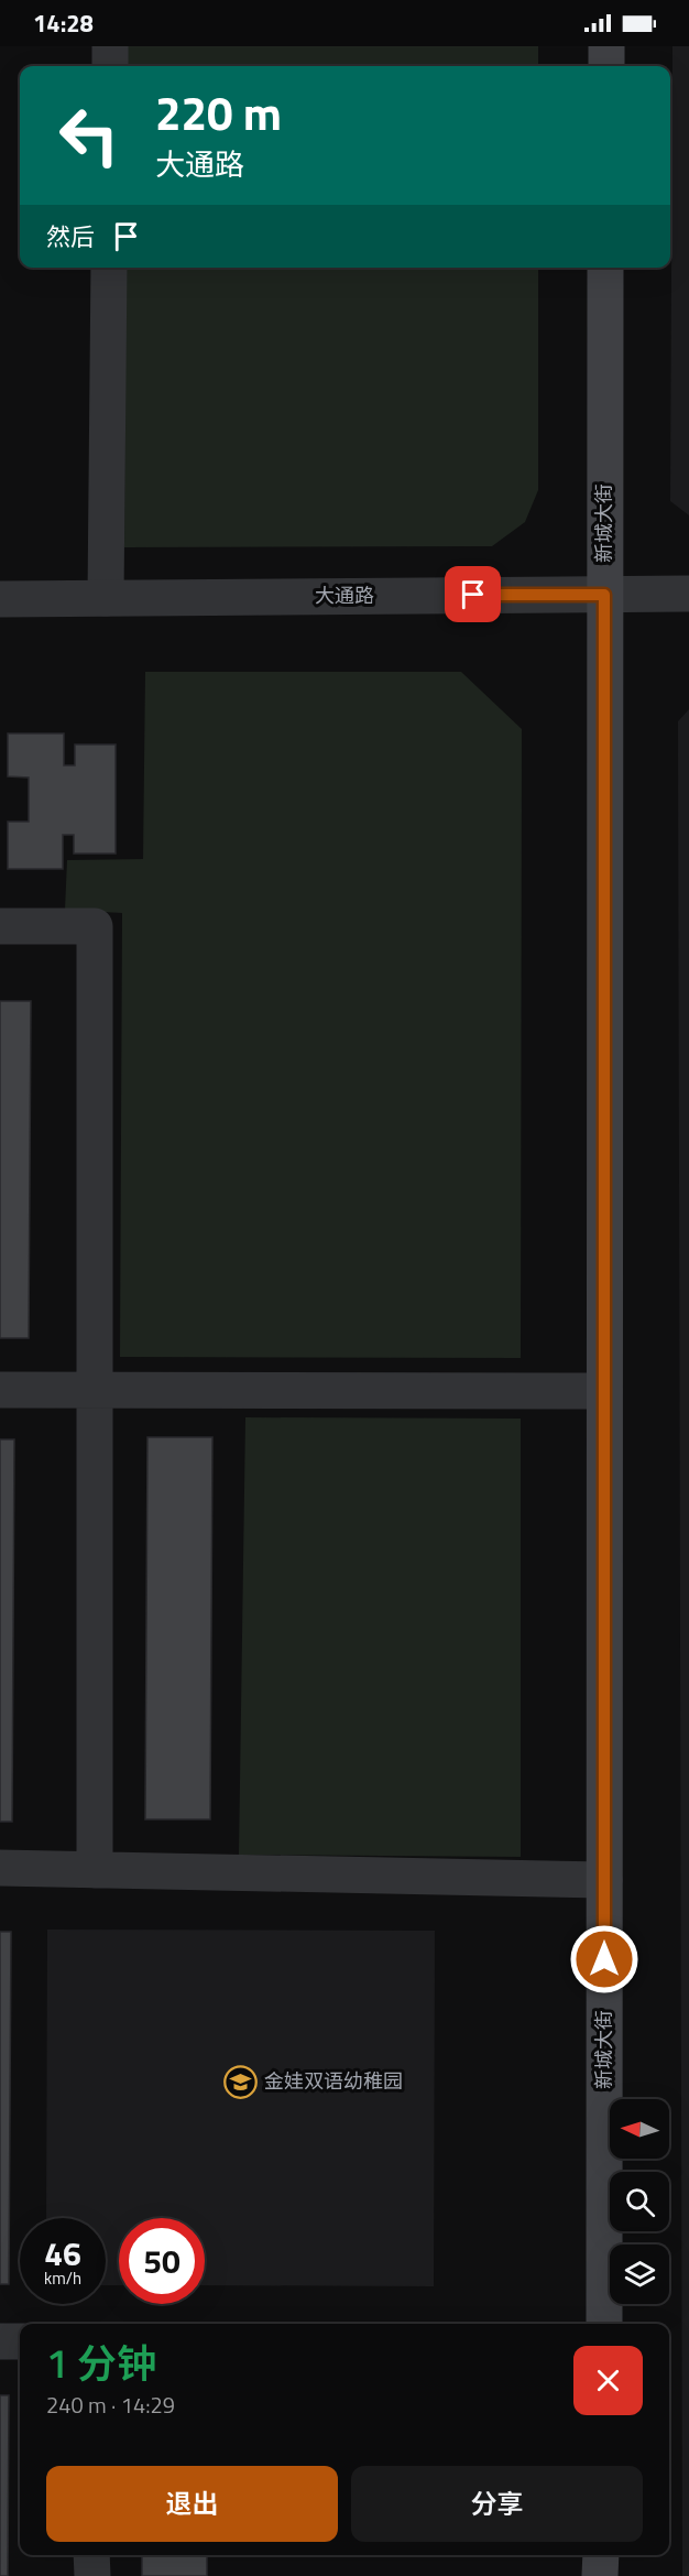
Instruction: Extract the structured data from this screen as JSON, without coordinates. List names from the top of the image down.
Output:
{
  "streets": {
    "main road": ["新城大街"],
    "street": ["大通路"]
  },
  "crossings": [
    ["新城大街", "大通路"]
  ],
  "places": {
    "school or university": ["金娃双语幼稚园"]
  },
  "north": "left",
  "page": {
    "status": "14:28",
    "turn": ["220 m", "大通路"],
    "then": "然后",
    "speed": "46 km/h",
    "limit": "50",
    "heading": ["1 分钟", "240 m · 14:29"],
    "buttons": ["退出", "分享"]
  }
}
